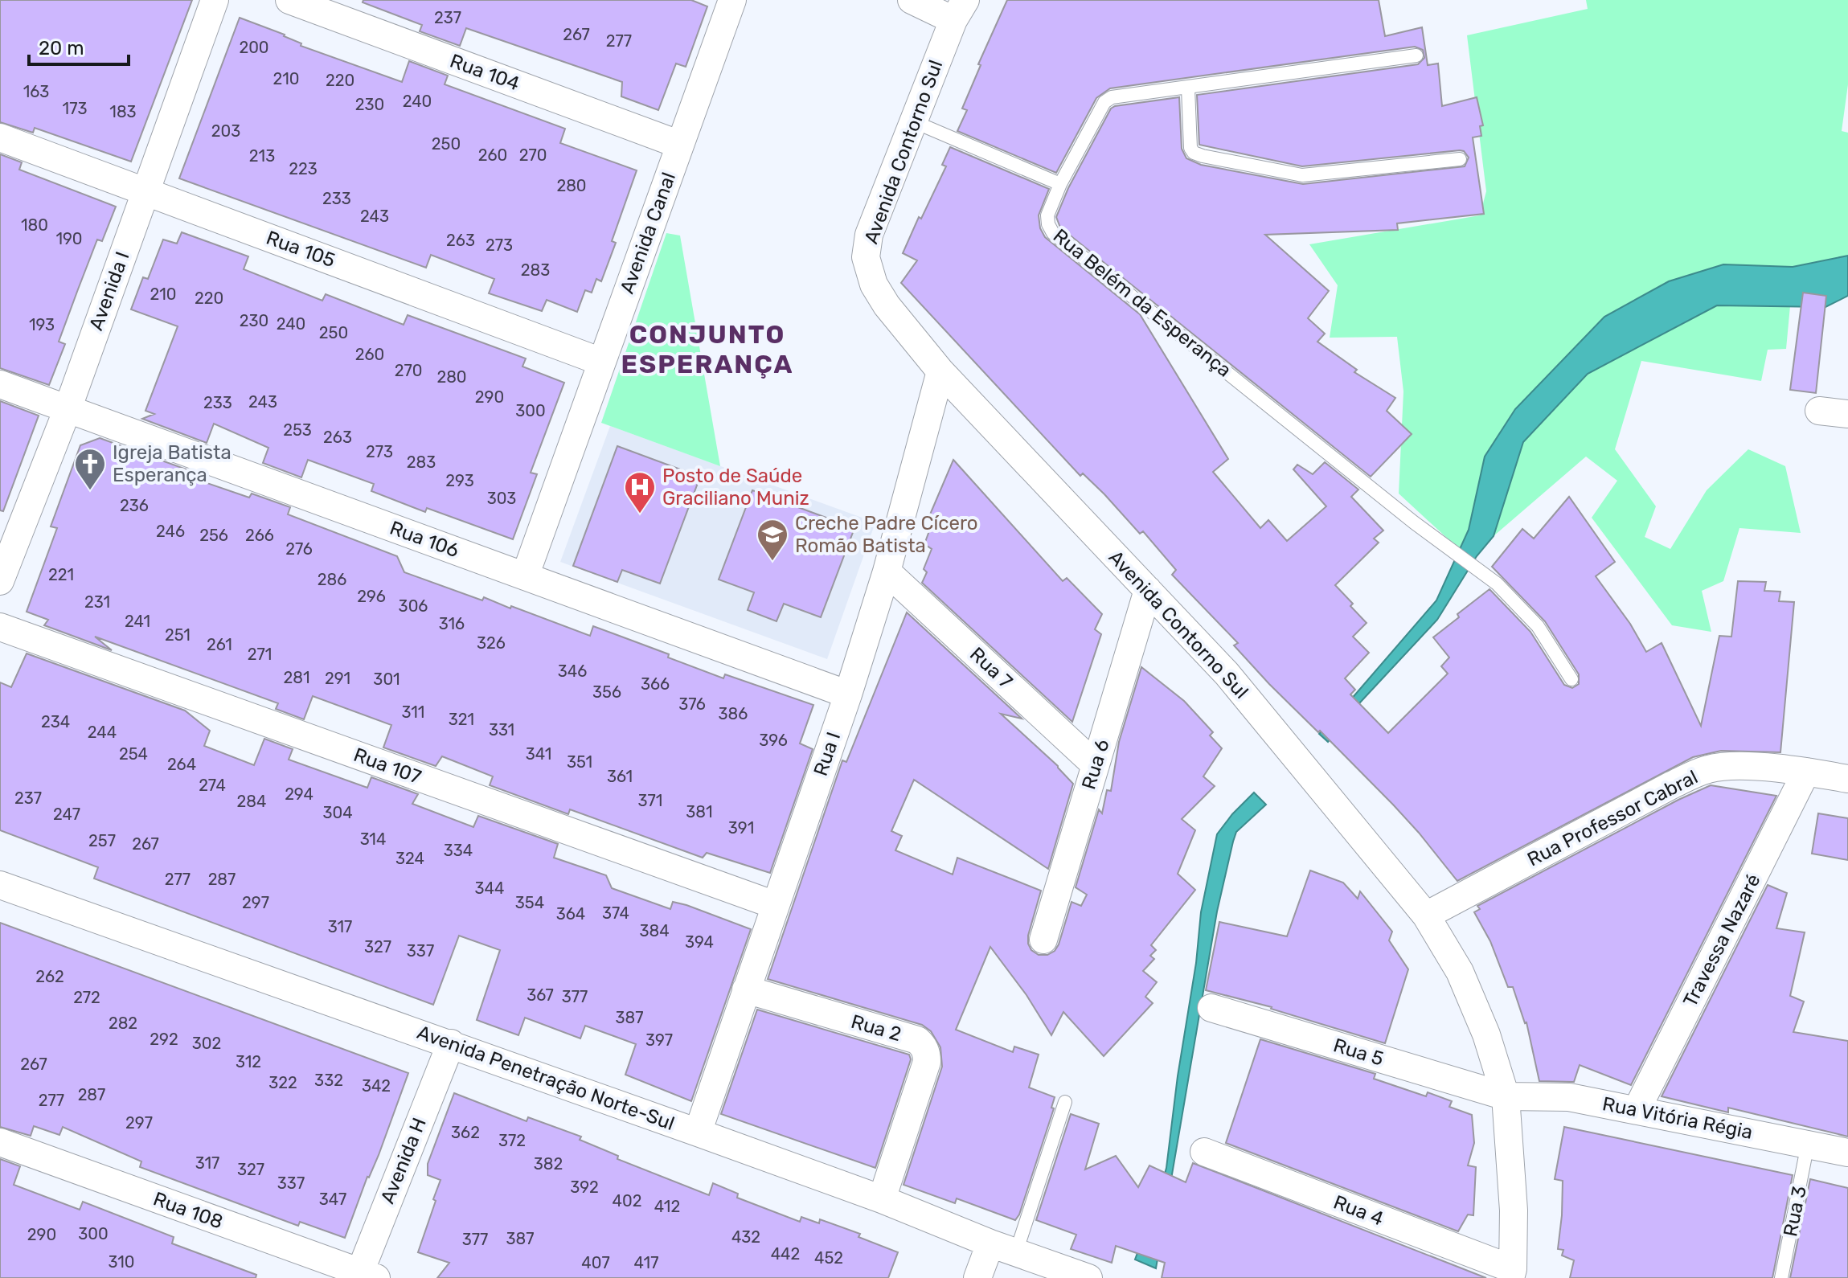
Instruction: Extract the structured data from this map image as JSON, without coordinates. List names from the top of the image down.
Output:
{
  "streets": {
    "street": [
      "Rua 104",
      "Avenida Contorno Sul",
      "Avenida Canal",
      "Rua 105",
      "Avenida I",
      "Rua 106",
      "Rua 7",
      "Rua I",
      "Rua 6",
      "Rua 107",
      "Rua Professor Cabral",
      "Travessa Nazaré",
      "Rua 2",
      "Rua 5",
      "Avenida Penetração Norte-Sul",
      "Rua Vitória Régia",
      "Avenida H",
      "Rua 108",
      "Rua 4"
    ],
    "lane": ["Rua Belém da Esperança", "Rua 3"]
  },
  "crossings": [
    ["Rua 104", "Avenida Canal"],
    ["Avenida Contorno Sul", "Rua I"],
    ["Avenida Contorno Sul", "Rua 6"],
    ["Avenida Contorno Sul", "Rua Professor Cabral"],
    ["Avenida Contorno Sul", "Rua 5"],
    ["Avenida Contorno Sul", "Rua Vitória Régia"],
    ["Avenida Contorno Sul", "Rua 4"],
    ["Avenida Canal", "Rua 105"],
    ["Avenida Canal", "Rua 106"],
    ["Rua 105", "Avenida I"],
    ["Avenida I", "Rua 106"],
    ["Rua 106", "Rua I"],
    ["Rua 7", "Rua I"],
    ["Rua 7", "Rua 6"],
    ["Rua I", "Rua 107"],
    ["Rua I", "Rua 2"],
    ["Rua I", "Avenida Penetração Norte-Sul"],
    ["Rua Professor Cabral", "Travessa Nazaré"],
    ["Travessa Nazaré", "Rua Vitória Régia"],
    ["Rua 2", "Avenida Penetração Norte-Sul"],
    ["Rua 5", "Rua Vitória Régia"],
    ["Avenida Penetração Norte-Sul", "Avenida H"],
    ["Rua Vitória Régia", "Rua 3"],
    ["Avenida H", "Rua 108"]
  ],
  "districts": ["CONJUNTO ESPERANÇA"],
  "places": {
    "church": ["Igreja Batista Esperança"],
    "hospital": ["Posto de Saúde Graciliano Muniz"],
    "school or university": ["Creche Padre Cícero Romão Batista"]
  },
  "house_numbers": [
    "237",
    "267",
    "277",
    "200",
    "210",
    "220",
    "163",
    "240",
    "230",
    "173",
    "183",
    "203",
    "250",
    "260",
    "270",
    "213",
    "223",
    "280",
    "233",
    "243",
    "180",
    "190",
    "263",
    "273",
    "283",
    "210",
    "220",
    "230",
    "240",
    "193",
    "250",
    "260",
    "270",
    "280",
    "290",
    "243",
    "233",
    "300",
    "253",
    "263",
    "273",
    "283",
    "293",
    "303",
    "236",
    "246",
    "256",
    "266",
    "276",
    "221",
    "286",
    "296",
    "231",
    "306",
    "241",
    "316",
    "251",
    "326",
    "261",
    "271",
    "346",
    "281",
    "291",
    "301",
    "366",
    "356",
    "376",
    "311",
    "386",
    "321",
    "234",
    "331",
    "244",
    "396",
    "254",
    "341",
    "351",
    "264",
    "361",
    "274",
    "294",
    "237",
    "371",
    "284",
    "381",
    "304",
    "247",
    "391",
    "314",
    "257",
    "267",
    "334",
    "324",
    "277",
    "287",
    "344",
    "297",
    "354",
    "374",
    "364",
    "317",
    "384",
    "394",
    "327",
    "337",
    "262",
    "367",
    "377",
    "272",
    "387",
    "282",
    "292",
    "397",
    "302",
    "312",
    "267",
    "332",
    "322",
    "342",
    "287",
    "277",
    "297",
    "362",
    "372",
    "317",
    "382",
    "327",
    "337",
    "392",
    "347",
    "402",
    "412",
    "300",
    "290",
    "432",
    "387",
    "377",
    "442",
    "452",
    "310",
    "407",
    "417"
  ],
  "scale_bar": "20 m"
}
